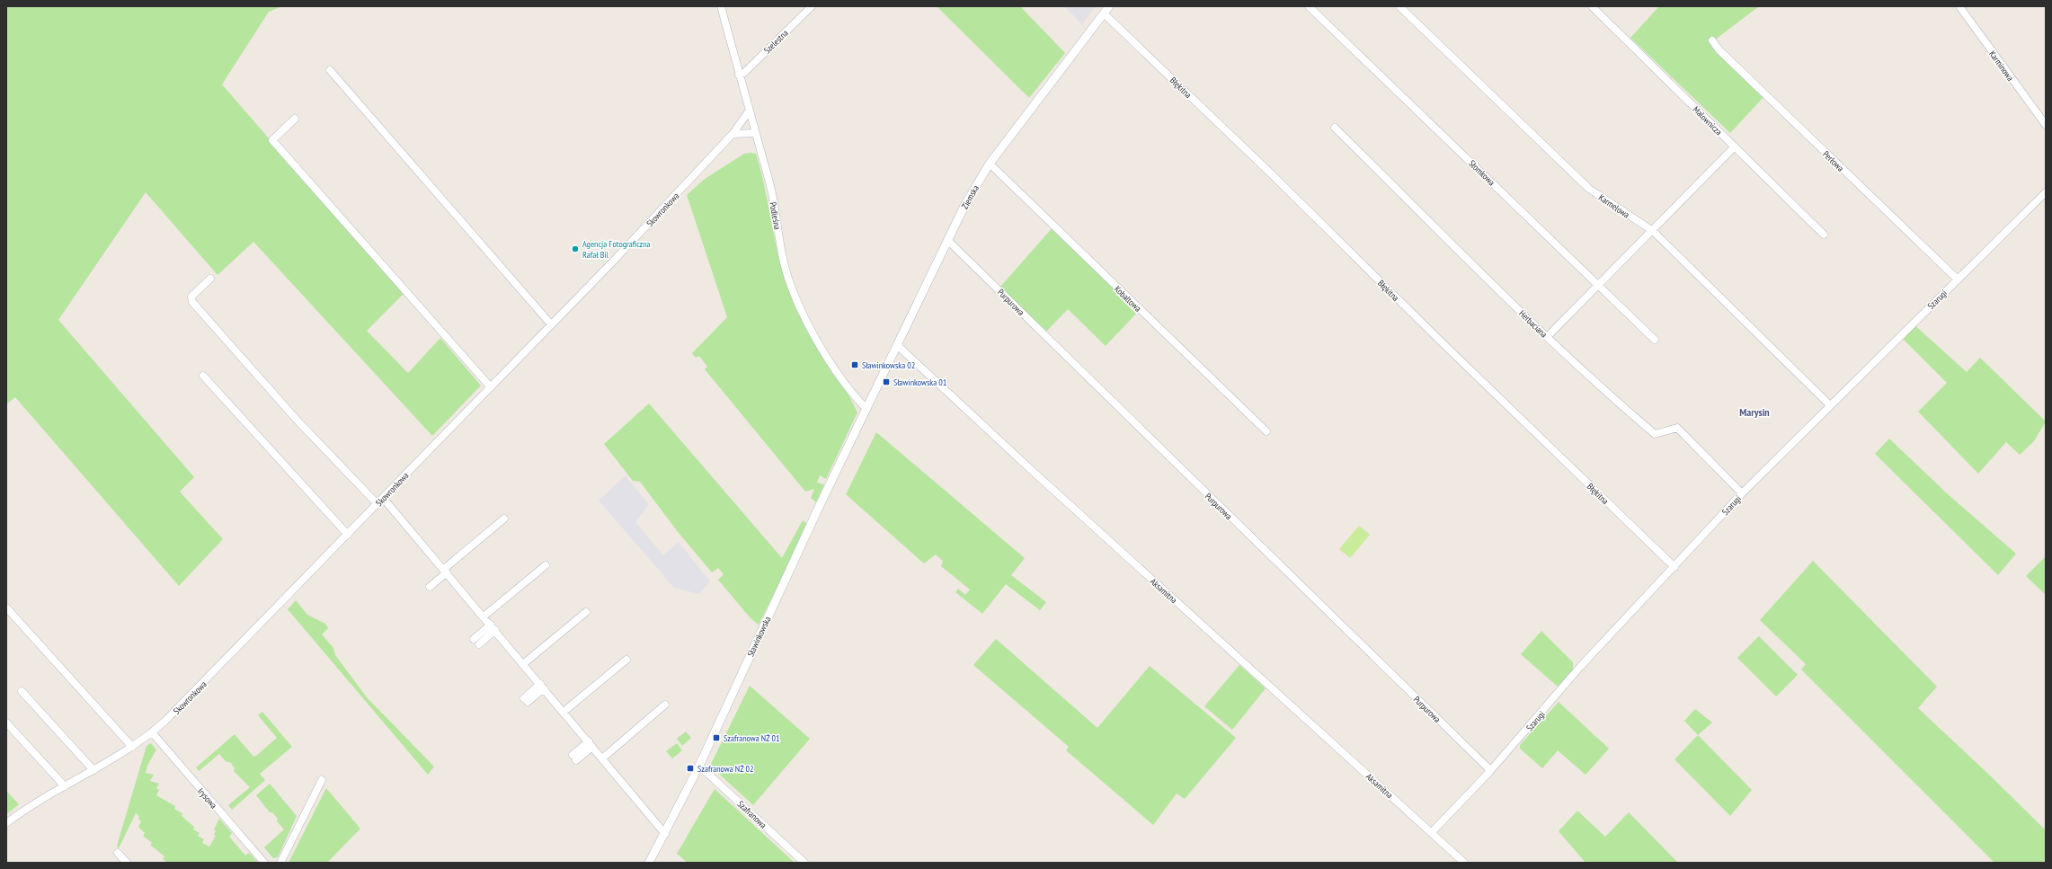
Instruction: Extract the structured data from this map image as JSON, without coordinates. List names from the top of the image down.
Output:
{
  "streets": {
    "street": [
      "Szelestna",
      "Karminowa",
      "Błękitna",
      "Malownicza",
      "Perłowa",
      "Słomkowa",
      "Ziemska",
      "Karmelowa",
      "Skowronkowa",
      "Podleśna",
      "Kobaltowa",
      "Szarugi",
      "Purpurowa",
      "Herbaciana",
      "Aksamitna",
      "Sławinkowska",
      "Irysowa",
      "Szafranowa"
    ]
  },
  "crossings": [
    ["Szelestna", "Podleśna"],
    ["Błękitna", "Ziemska"],
    ["Błękitna", "Szarugi"],
    ["Perłowa", "Szarugi"],
    ["Ziemska", "Podleśna"],
    ["Ziemska", "Kobaltowa"],
    ["Ziemska", "Purpurowa"],
    ["Ziemska", "Aksamitna"],
    ["Ziemska", "Sławinkowska"],
    ["Karmelowa", "Szarugi"],
    ["Skowronkowa", "Podleśna"],
    ["Skowronkowa", "Irysowa"],
    ["Podleśna", "Sławinkowska"],
    ["Szarugi", "Purpurowa"],
    ["Szarugi", "Herbaciana"],
    ["Szarugi", "Aksamitna"],
    ["Sławinkowska", "Szafranowa"]
  ],
  "districts": ["Marysin"],
  "places": {
    "other": ["Agencja Fotograficzna Rafał Bil"],
    "transit": [
      "Sławinkowska 02",
      "Sławinkowska 01",
      "Szafranowa NŻ 01",
      "Szafranowa NŻ 02"
    ]
  }
}
